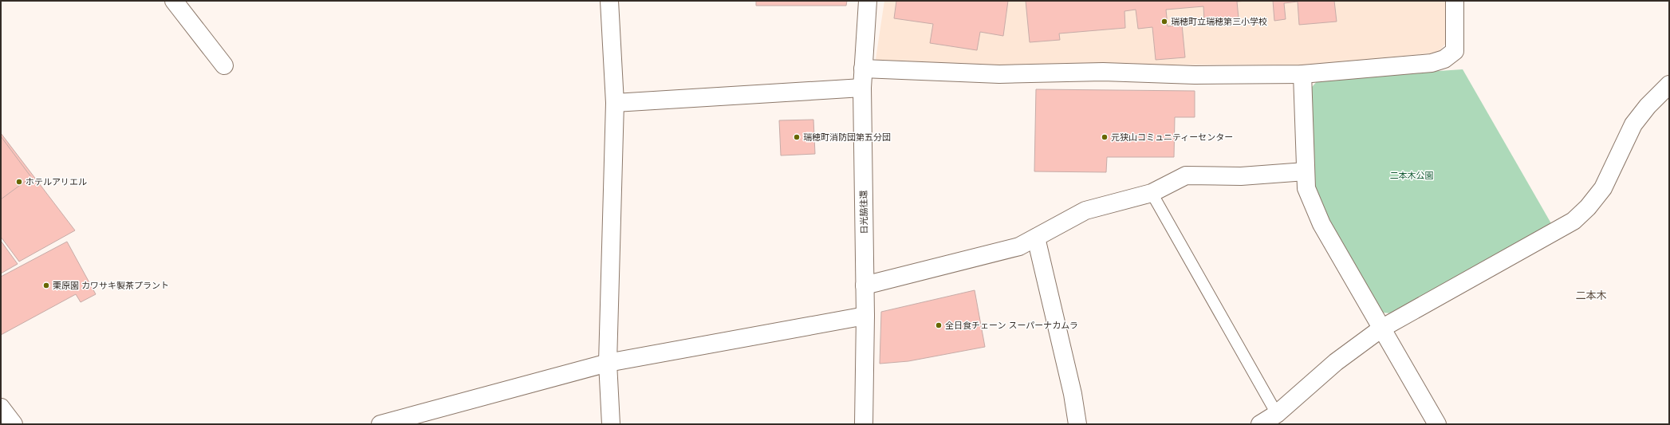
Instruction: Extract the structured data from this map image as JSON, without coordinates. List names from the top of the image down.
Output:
{
  "streets": {
    "street": ["日光脇往還"]
  },
  "districts": ["二本木"],
  "parks": ["二本木公園"],
  "places": [
    "瑞穂町立瑞穂第三小学校",
    "瑞穂町消防団第五分団",
    "元狭山コミュニティーセンター",
    "ホテルアリエル",
    "栗原園 カワサキ製茶プラント",
    "全日食チェーン スーパーナカムラ"
  ]
}
